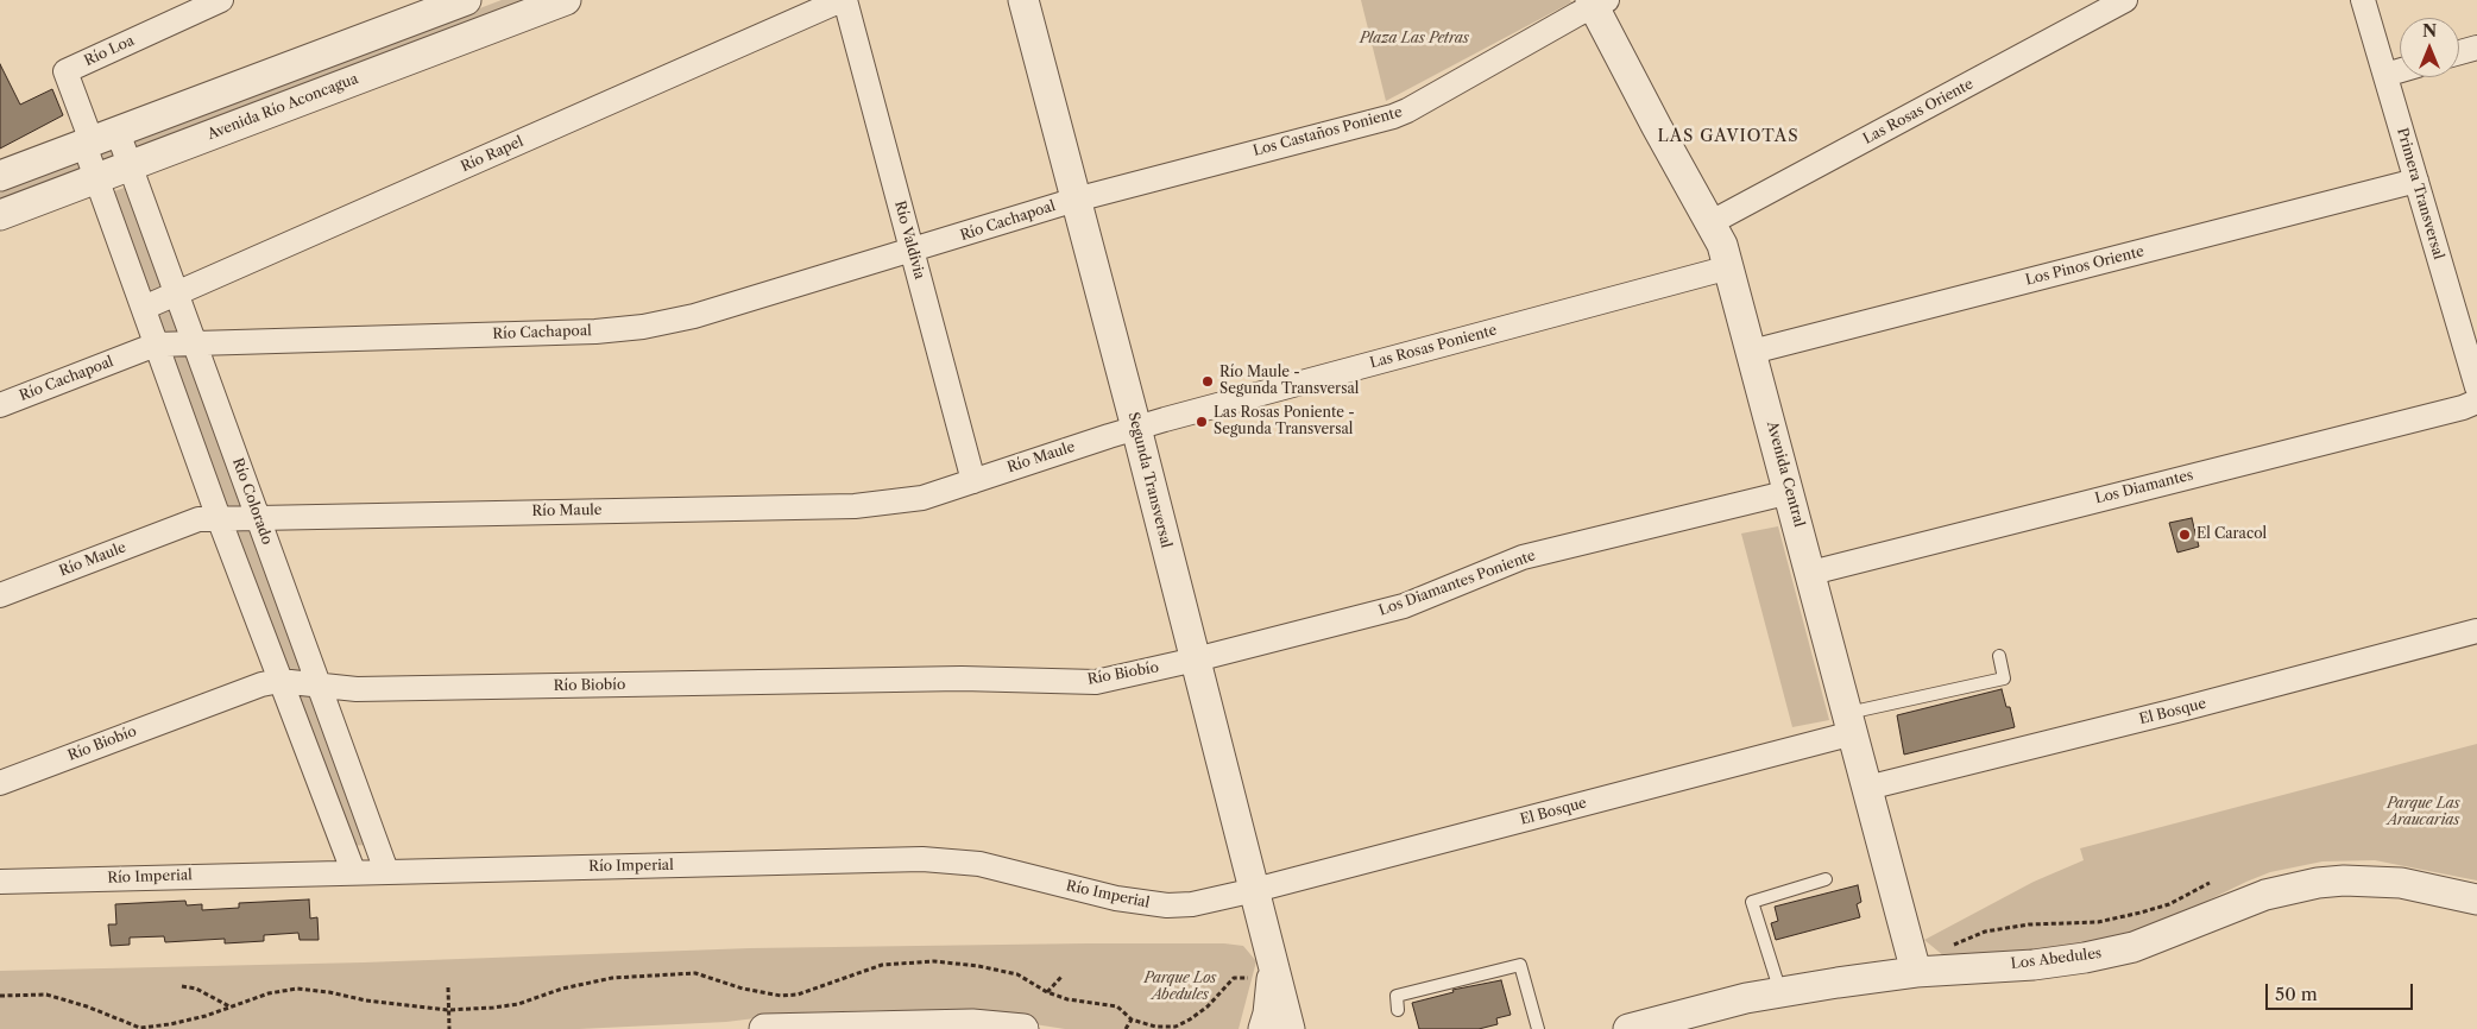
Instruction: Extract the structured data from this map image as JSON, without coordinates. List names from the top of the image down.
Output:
{
  "streets": {
    "street": [
      "Río Loa",
      "Avenida Río Aconcagua",
      "Las Rosas Oriente",
      "Los Castaños Poniente",
      "Río Rapel",
      "Primera Transversal",
      "Río Cachapoal",
      "Río Valdivia",
      "Los Pinos Oriente",
      "Las Rosas Poniente",
      "Río Maule",
      "Avenida Central",
      "Segunda Transversal",
      "Los Diamantes",
      "Río Colorado",
      "Los Diamantes Poniente",
      "Río Biobío",
      "El Bosque",
      "Río Imperial",
      "Los Abedules"
    ]
  },
  "crossings": [
    ["Río Loa", "Río Colorado"],
    ["Avenida Río Aconcagua", "Río Colorado"],
    ["Las Rosas Oriente", "Avenida Central"],
    ["Los Castaños Poniente", "Río Cachapoal"],
    ["Los Castaños Poniente", "Avenida Central"],
    ["Los Castaños Poniente", "Segunda Transversal"],
    ["Río Rapel", "Río Valdivia"],
    ["Río Rapel", "Río Colorado"],
    ["Primera Transversal", "Los Pinos Oriente"],
    ["Río Cachapoal", "Río Valdivia"],
    ["Río Cachapoal", "Segunda Transversal"],
    ["Río Cachapoal", "Río Colorado"],
    ["Río Valdivia", "Río Maule"],
    ["Los Pinos Oriente", "Avenida Central"],
    ["Las Rosas Poniente", "Río Maule"],
    ["Las Rosas Poniente", "Avenida Central"],
    ["Las Rosas Poniente", "Segunda Transversal"],
    ["Río Maule", "Segunda Transversal"],
    ["Río Maule", "Río Colorado"],
    ["Avenida Central", "Los Diamantes"],
    ["Avenida Central", "Los Diamantes Poniente"],
    ["Avenida Central", "El Bosque"],
    ["Avenida Central", "Los Abedules"],
    ["Segunda Transversal", "Los Diamantes Poniente"],
    ["Segunda Transversal", "Río Biobío"],
    ["Segunda Transversal", "El Bosque"],
    ["Segunda Transversal", "Río Imperial"],
    ["Río Colorado", "Río Biobío"],
    ["Río Colorado", "Río Imperial"],
    ["Los Diamantes Poniente", "Río Biobío"],
    ["El Bosque", "Río Imperial"]
  ],
  "districts": ["LAS GAVIOTAS"],
  "parks": ["Plaza Las Petras", "Parque Las Araucarias", "Parque Los Abedules"],
  "places": ["Río Maule - Segunda Transversal", "Las Rosas Poniente - Segunda Transversal", "El Caracol"],
  "scale_bar": "50 m",
  "north": "top"
}
